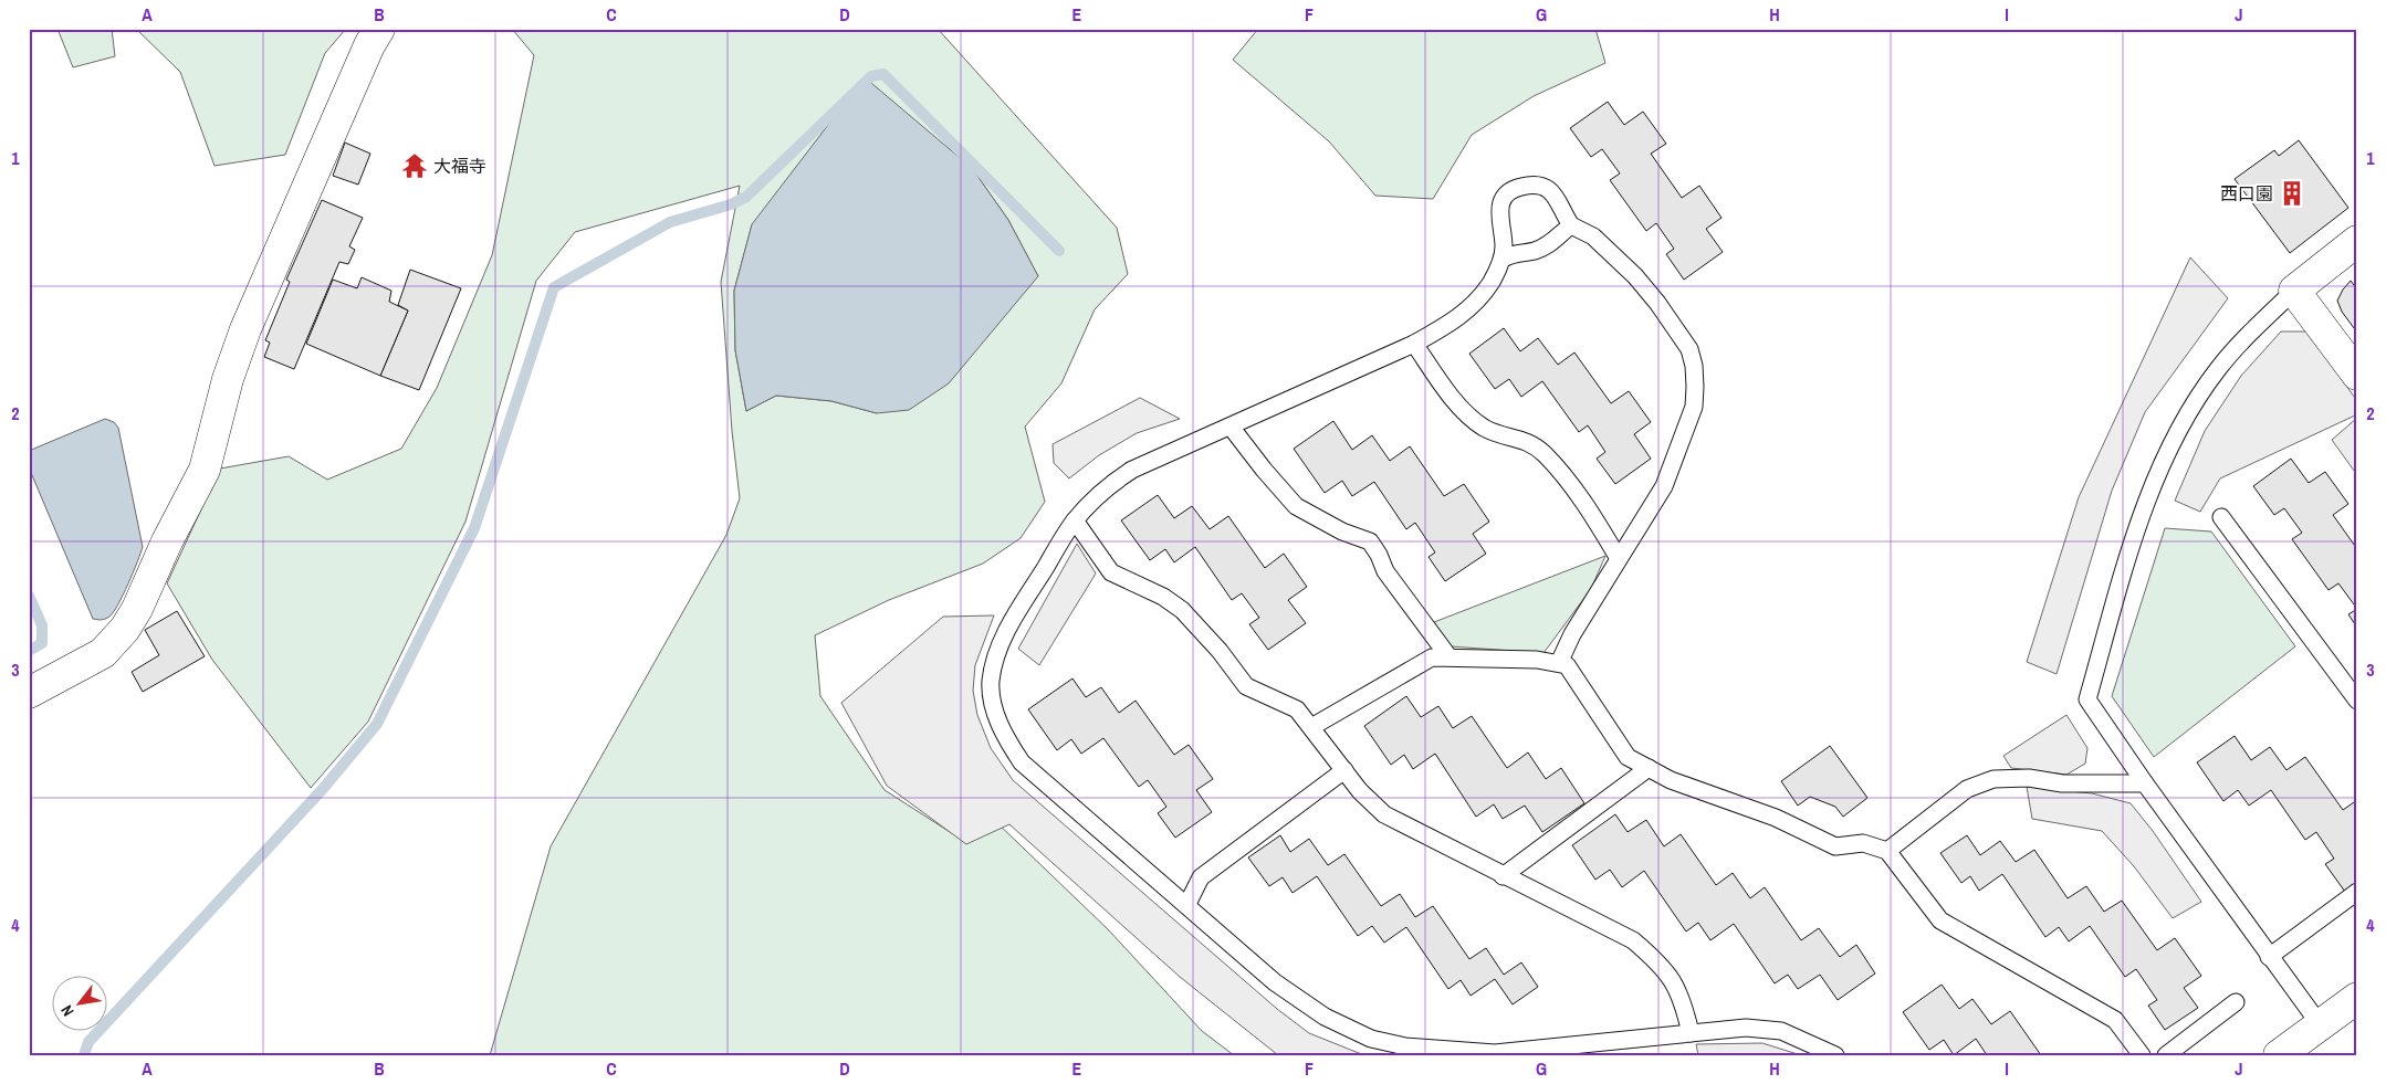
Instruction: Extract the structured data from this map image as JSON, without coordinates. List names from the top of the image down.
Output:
{
  "places": {
    "temple": ["大福寺"],
    "building": ["西口園"]
  },
  "north": "bottom left",
  "grid": {
    "columns": [
      "A",
      "B",
      "C",
      "D",
      "E",
      "F",
      "G",
      "H",
      "I",
      "J"
    ],
    "rows": [
      "1",
      "2",
      "3",
      "4"
    ]
  }
}
